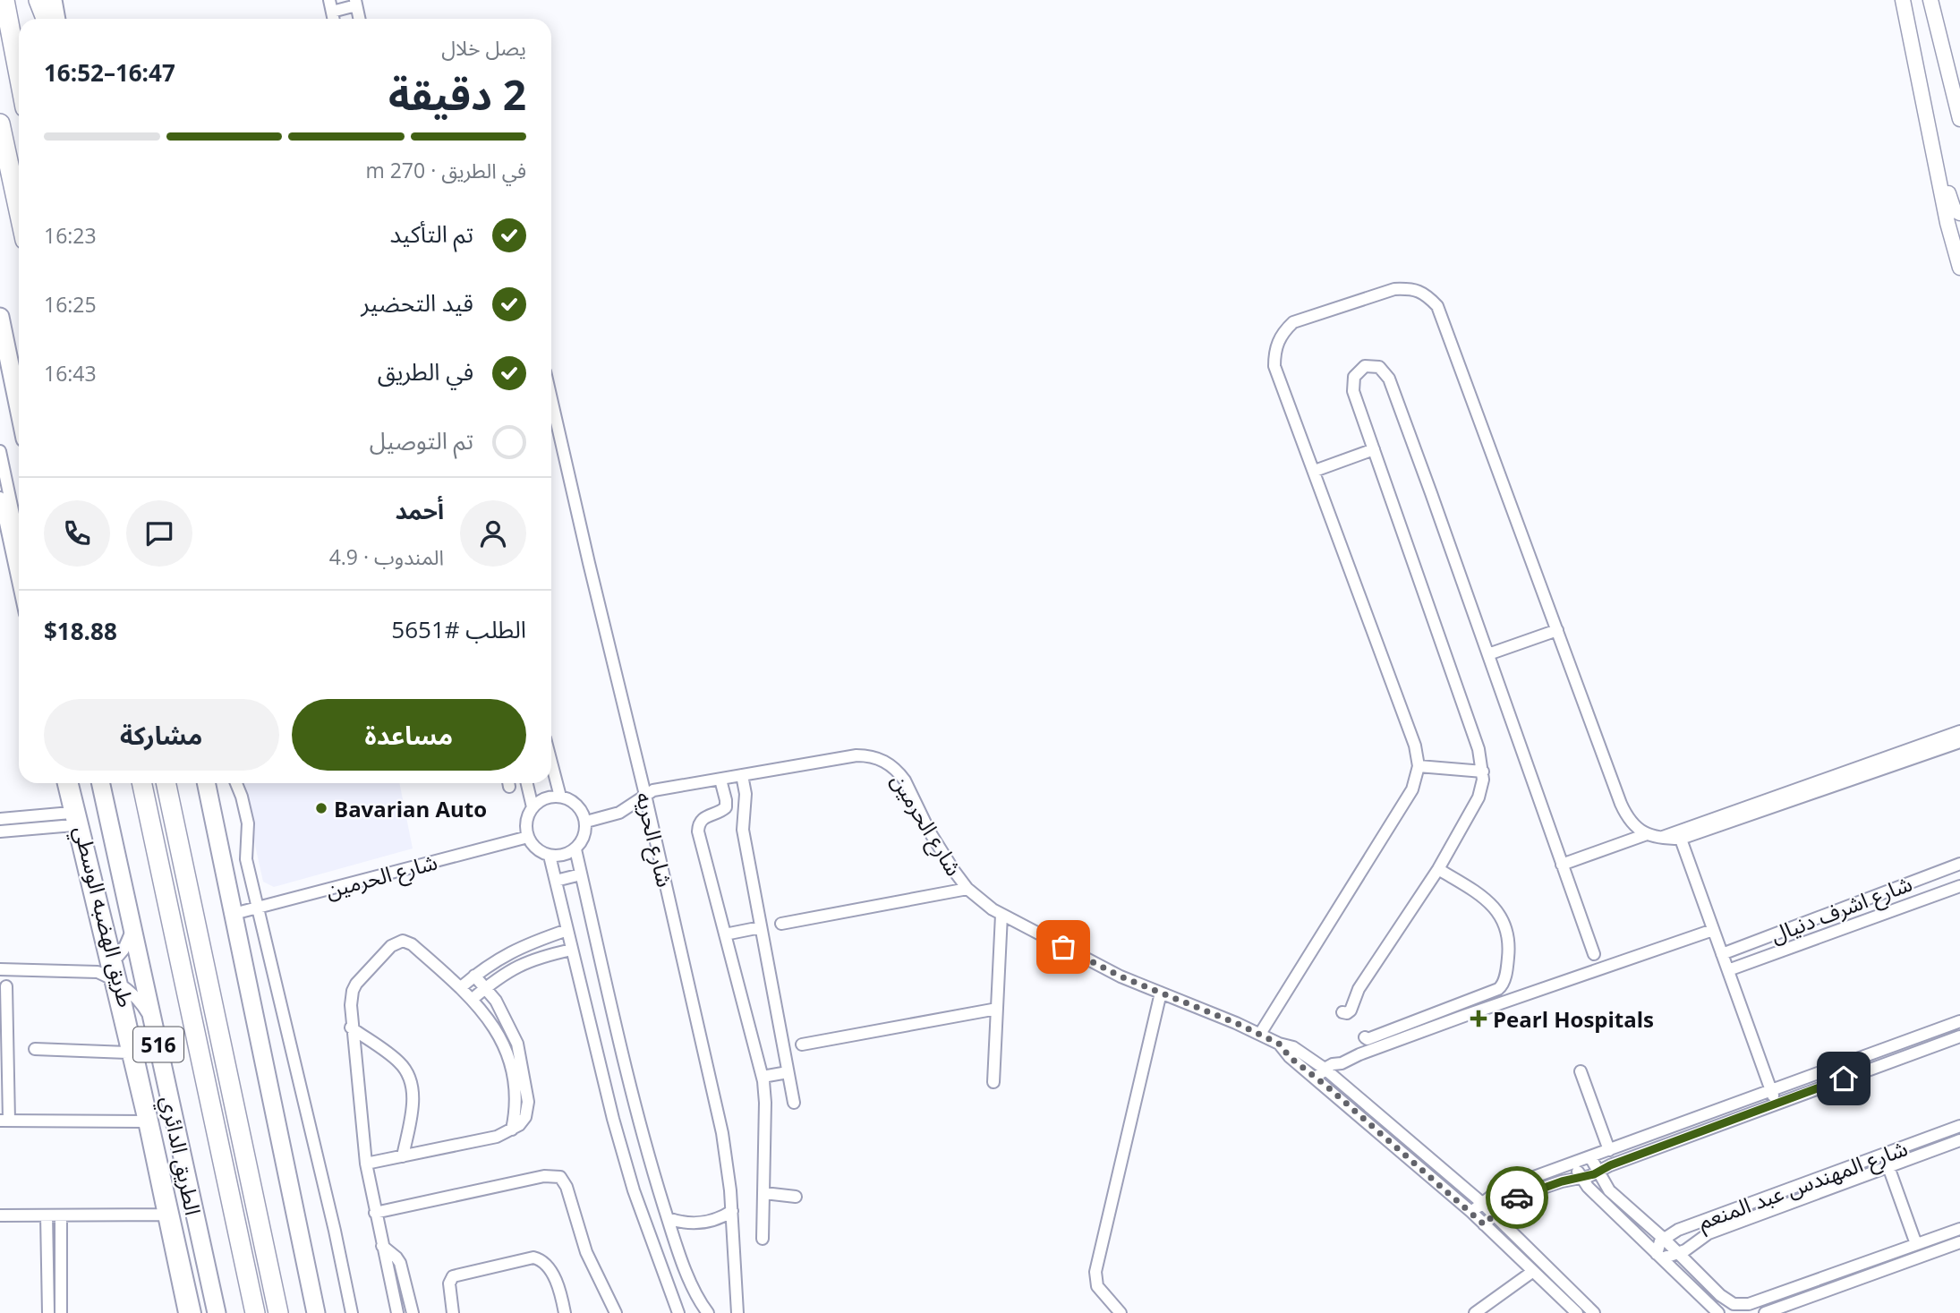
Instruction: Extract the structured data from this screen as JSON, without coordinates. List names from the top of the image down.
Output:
{
  "streets": {
    "highway": ["516", "الطريق الدائري"],
    "street": [
      "شارع الحرمين",
      "شارع الحريه",
      "شارع اشرف دنيال",
      "طريق الهضبه الوسطي",
      "شارع المهندس عبد المنعم"
    ]
  },
  "crossings": [
    ["شارع الحرمين", "شارع الحريه"]
  ],
  "places": {
    "other": ["Bavarian Auto"],
    "health": ["Pearl Hospitals"]
  },
  "page": {
    "heading": ["2 دقيقة", "يصل خلال", "16:47–16:52"],
    "panel": [
      "أحمد",
      "المندوب · 4.9",
      "الطلب #5651",
      "$18.88"
    ],
    "bar": "في الطريق · 270 m",
    "list": [
      ["تم التأكيد", "16:23"],
      ["قيد التحضير", "16:25"],
      ["في الطريق", "16:43"],
      "تم التوصيل"
    ],
    "buttons": ["مساعدة", "مشاركة"]
  }
}
